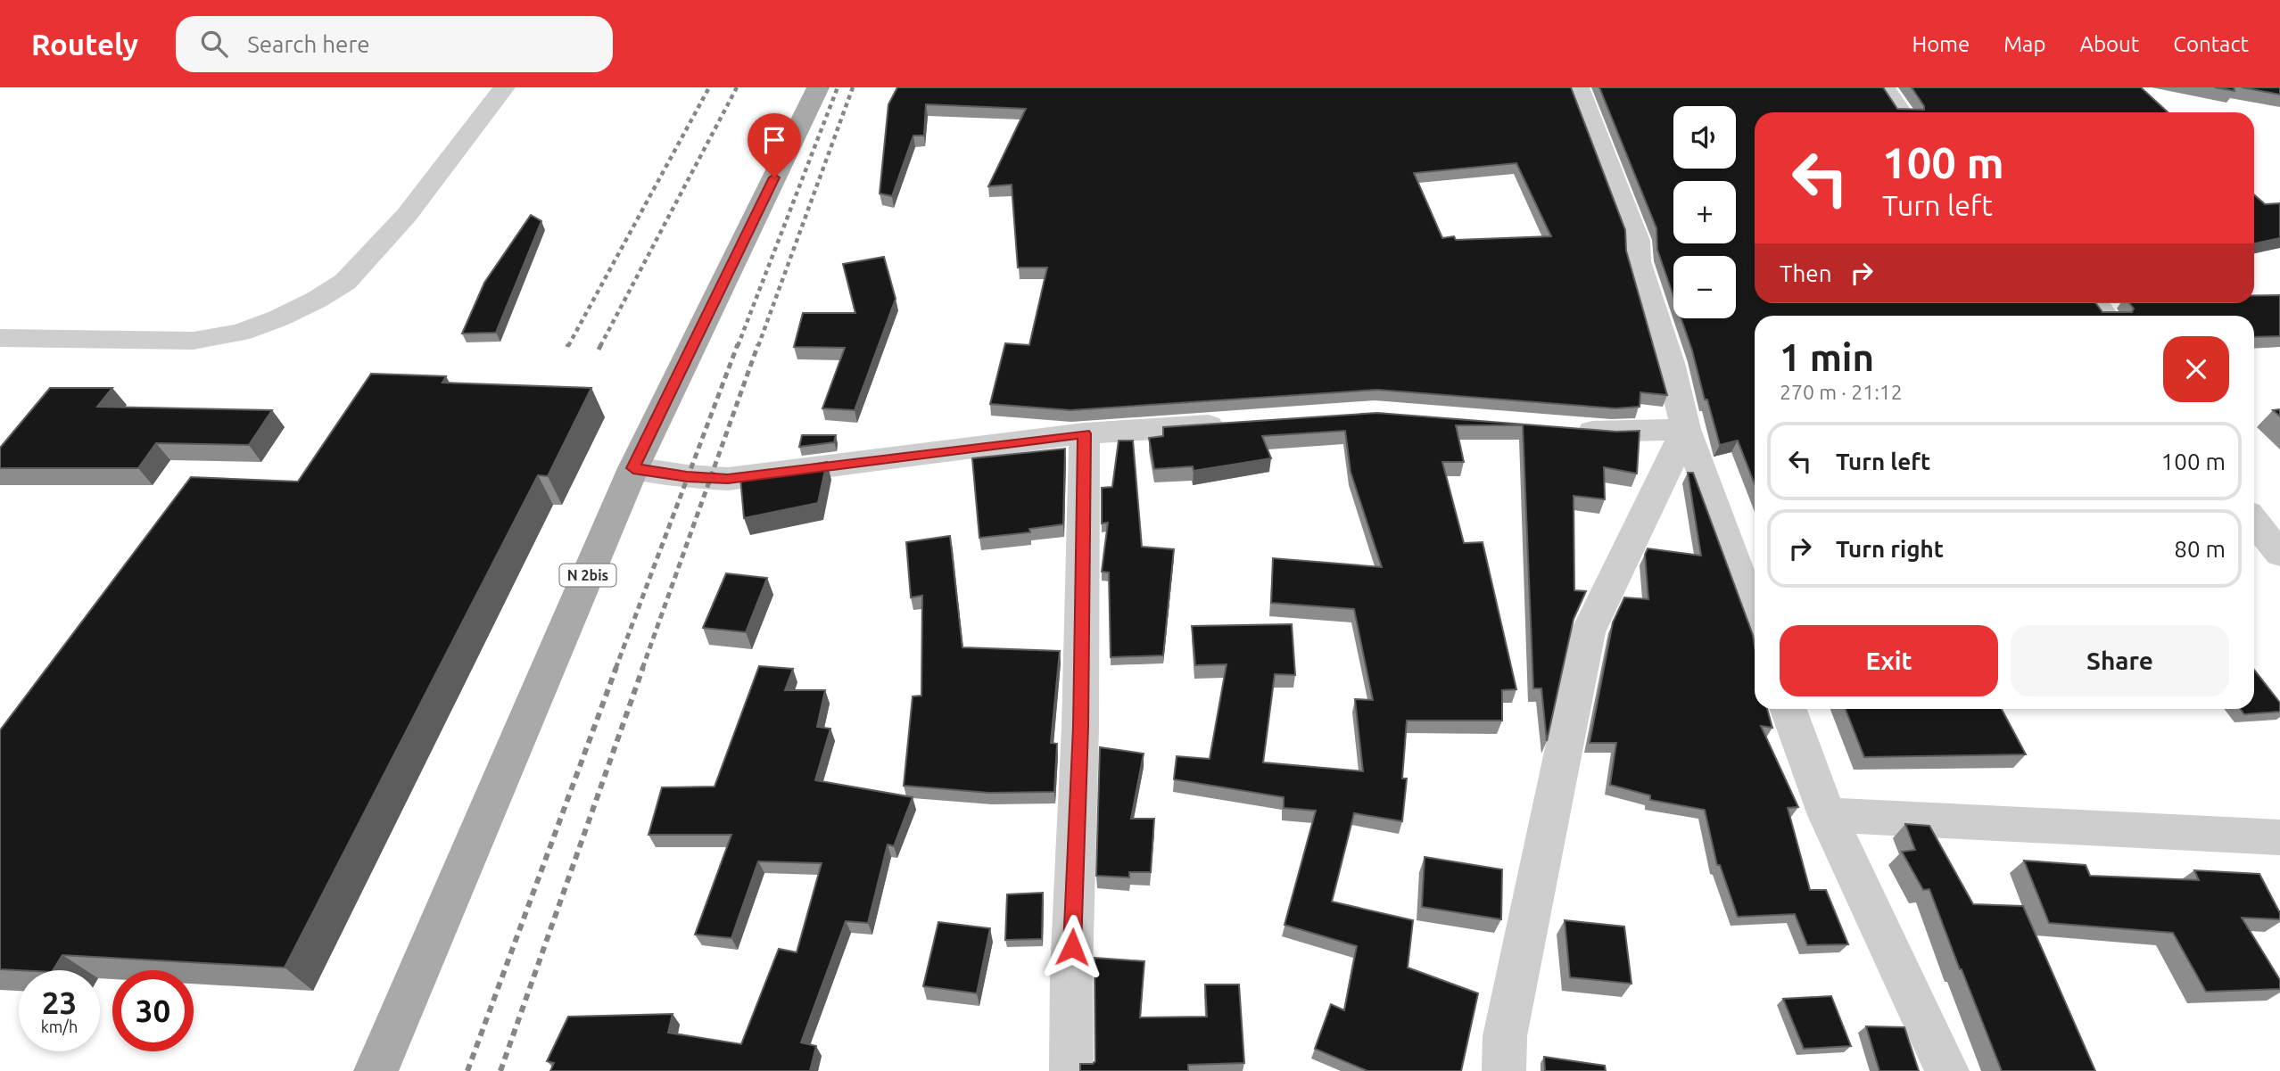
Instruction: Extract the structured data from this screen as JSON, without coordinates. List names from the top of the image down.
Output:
{
  "streets": {
    "main road": ["N 2bis"]
  },
  "page": {
    "header": "Routely",
    "search": "Search here",
    "nav": [
      "Home",
      "Map",
      "About",
      "Contact"
    ],
    "map_buttons": ["+", "−"],
    "turn": ["100 m", "Turn left"],
    "then": "Then",
    "heading": ["1 min", "270 m · 21:12"],
    "list": [
      {
        "name": "Turn left",
        "value": "100 m"
      },
      {
        "name": "Turn right",
        "value": "80 m"
      }
    ],
    "buttons": ["Exit", "Share"],
    "speed": "23 km/h",
    "limit": "30"
  }
}
